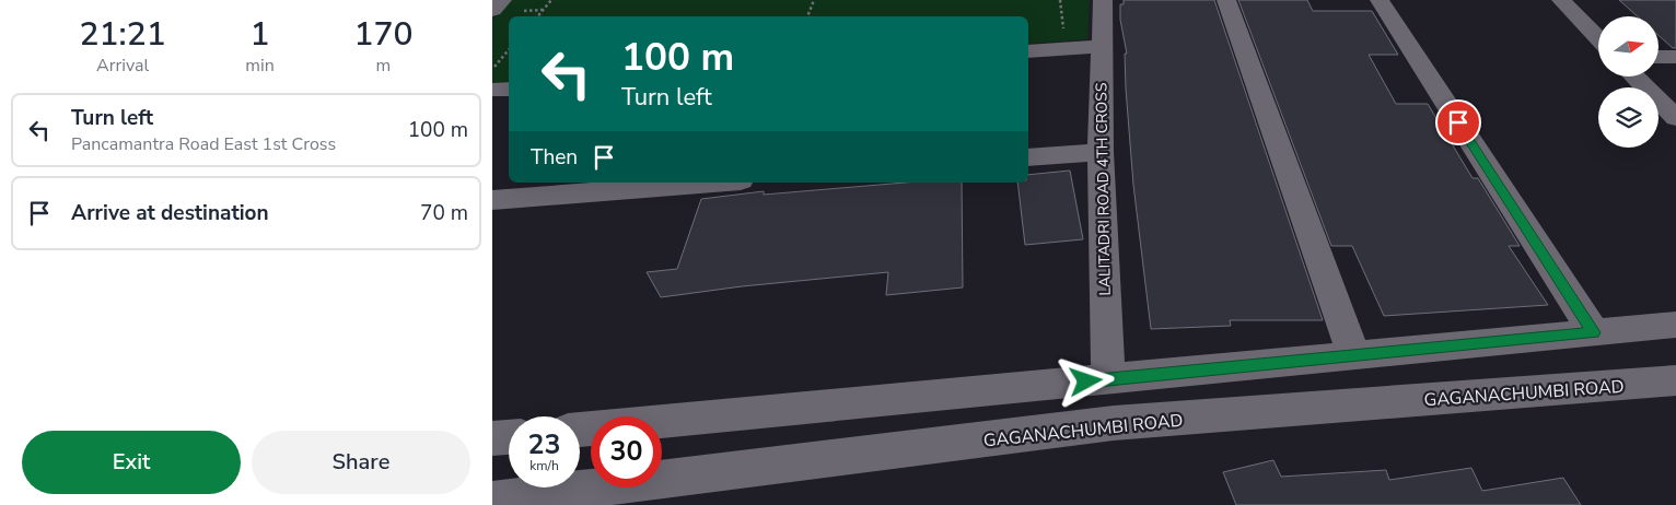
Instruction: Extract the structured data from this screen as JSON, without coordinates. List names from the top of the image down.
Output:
{
  "streets": {
    "street": ["LALITADRI ROAD 4TH CROSS", "GAGANACHUMBI ROAD"]
  },
  "north": "right",
  "page": {
    "eta": [
      "21:21",
      "Arrival",
      "1",
      "min",
      "170",
      "m"
    ],
    "turn": ["100 m", "Turn left"],
    "list": [
      {
        "name": "Turn left",
        "note": "Pancamantra Road East 1st Cross",
        "value": "100 m"
      },
      {
        "name": "Arrive at destination",
        "value": "70 m"
      }
    ],
    "then": "Then",
    "speed": "23 km/h",
    "limit": "30",
    "buttons": ["Exit", "Share"]
  }
}
